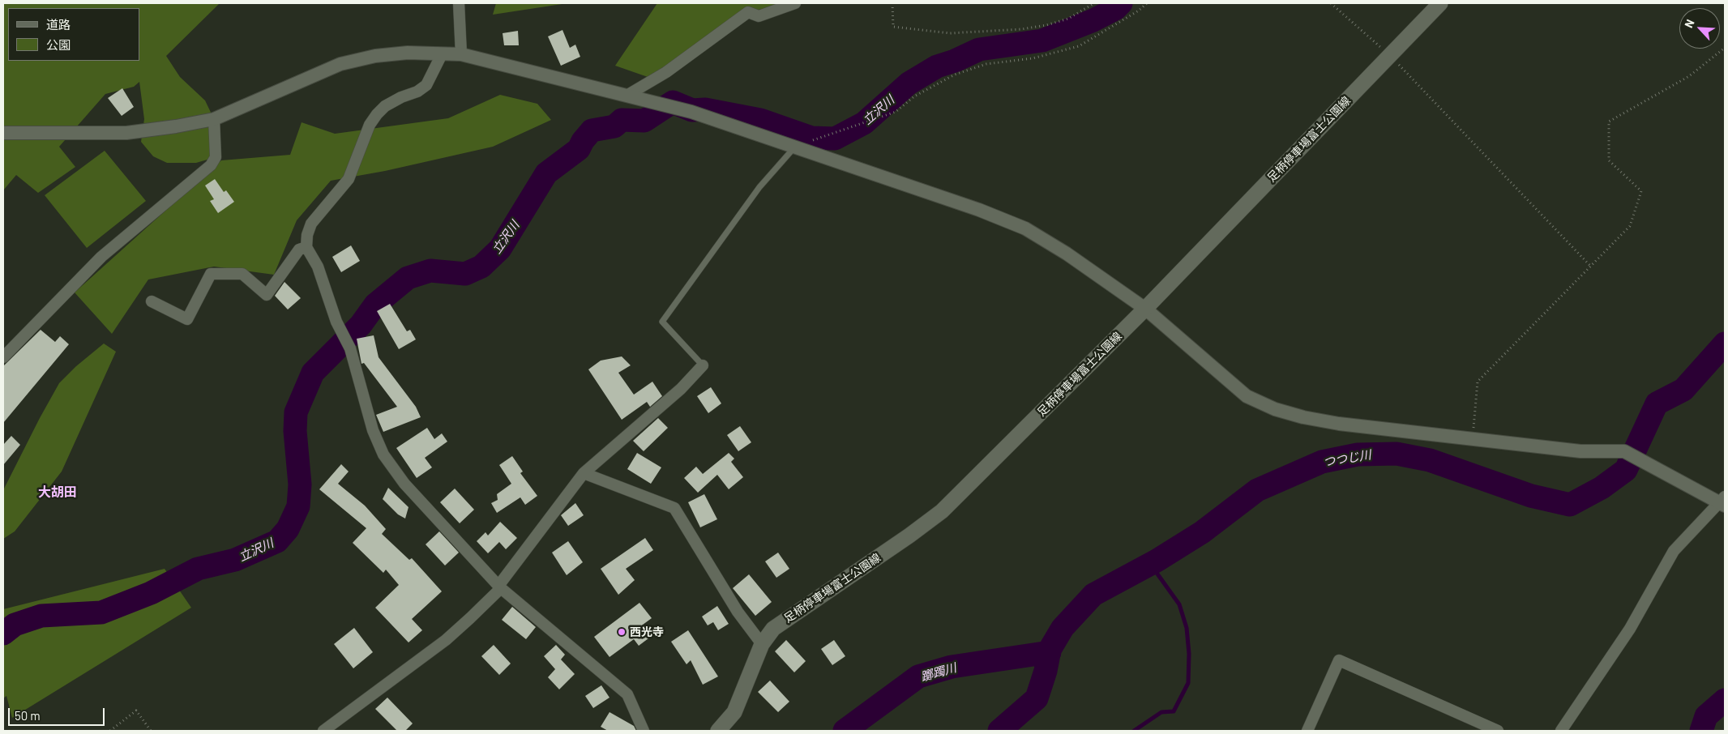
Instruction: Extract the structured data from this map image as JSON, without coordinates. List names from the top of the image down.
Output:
{
  "streets": {
    "main road": ["足柄停車場富士公園線"]
  },
  "districts": ["大胡田"],
  "water": ["立沢川", "つつじ川", "躑躅川"],
  "places": ["西光寺"],
  "legend": ["道路", "公園"],
  "scale_bar": "50 m",
  "north": "top left"
}
